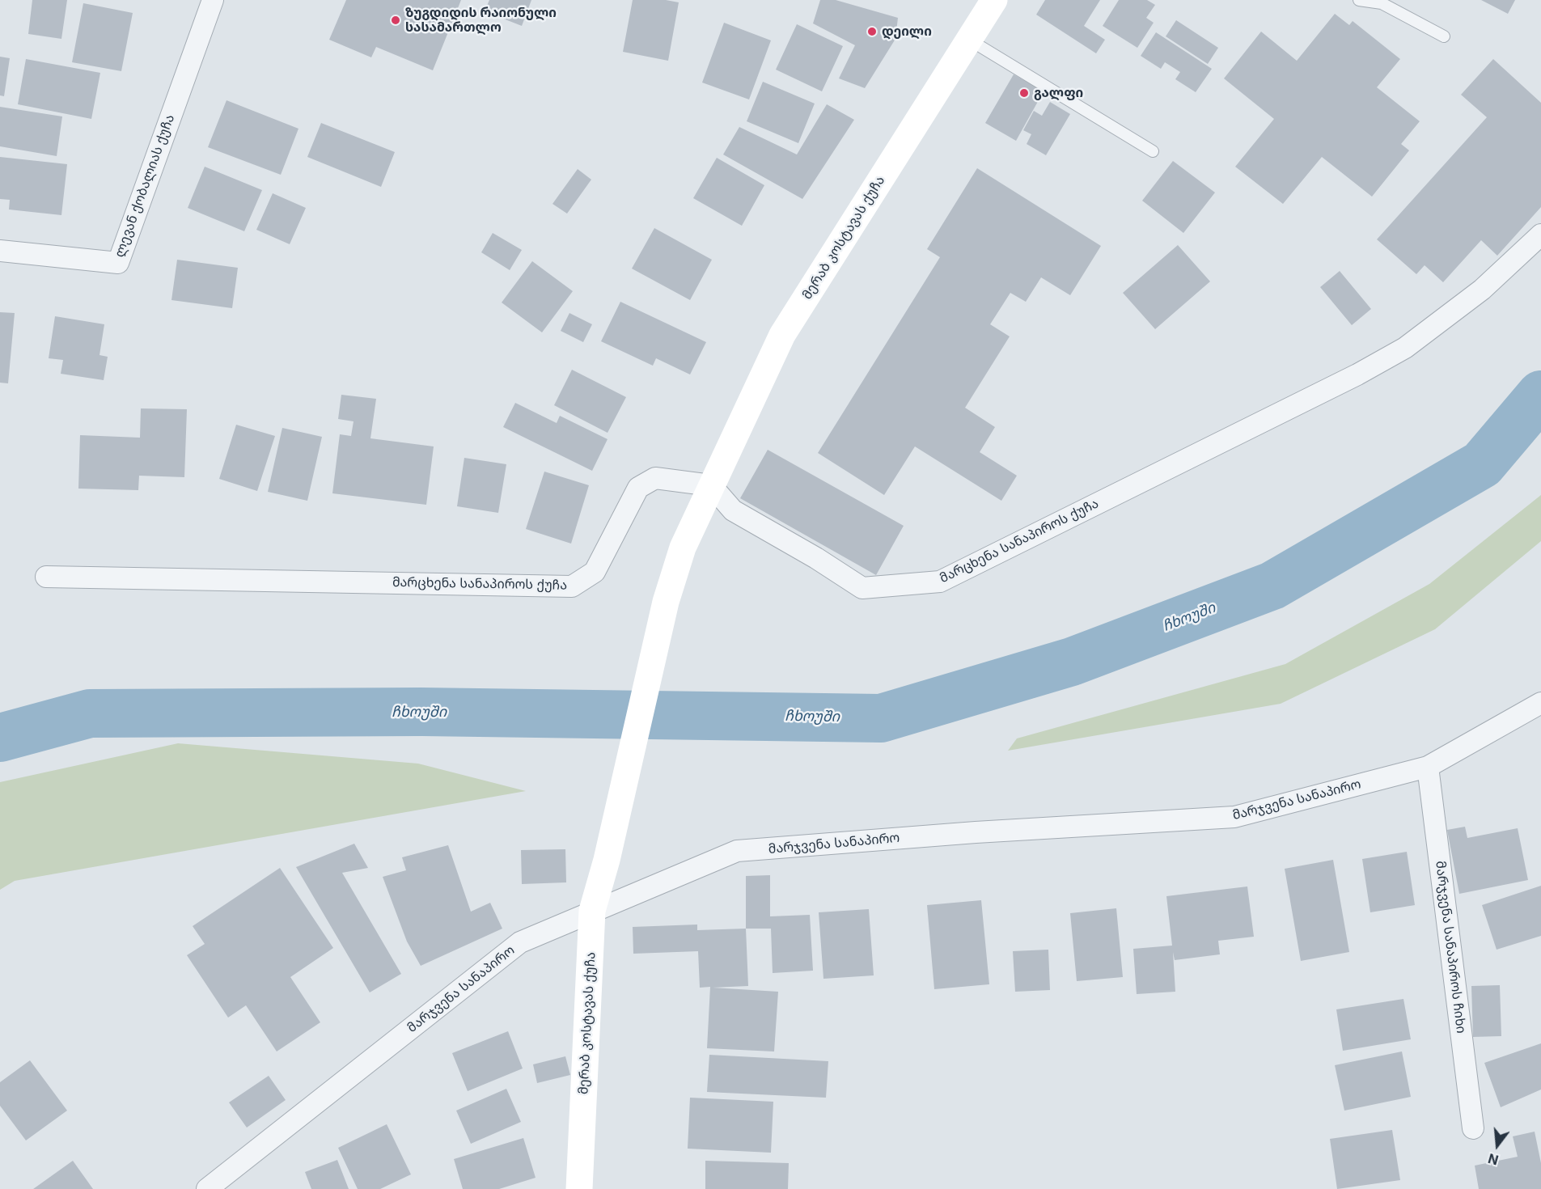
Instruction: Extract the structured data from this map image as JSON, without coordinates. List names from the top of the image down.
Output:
{
  "streets": {
    "street": [
      "ლევან ქობალიას ქუჩა",
      "მერაბ კოსტავას ქუჩა",
      "მარცხენა სანაპიროს ქუჩა",
      "მარჯვენა სანაპირო",
      "მარჯვენა სანაპიროს ჩიხი"
    ]
  },
  "crossings": [
    ["მერაბ კოსტავას ქუჩა", "მარცხენა სანაპიროს ქუჩა"],
    ["მერაბ კოსტავას ქუჩა", "მარჯვენა სანაპირო"],
    ["მარჯვენა სანაპირო", "მარჯვენა სანაპიროს ჩიხი"]
  ],
  "water": ["ჩხოუში"],
  "places": ["ზუგდიდის რაიონული სასამართლო", "დეილი", "გალფი"],
  "north": "bottom"
}
